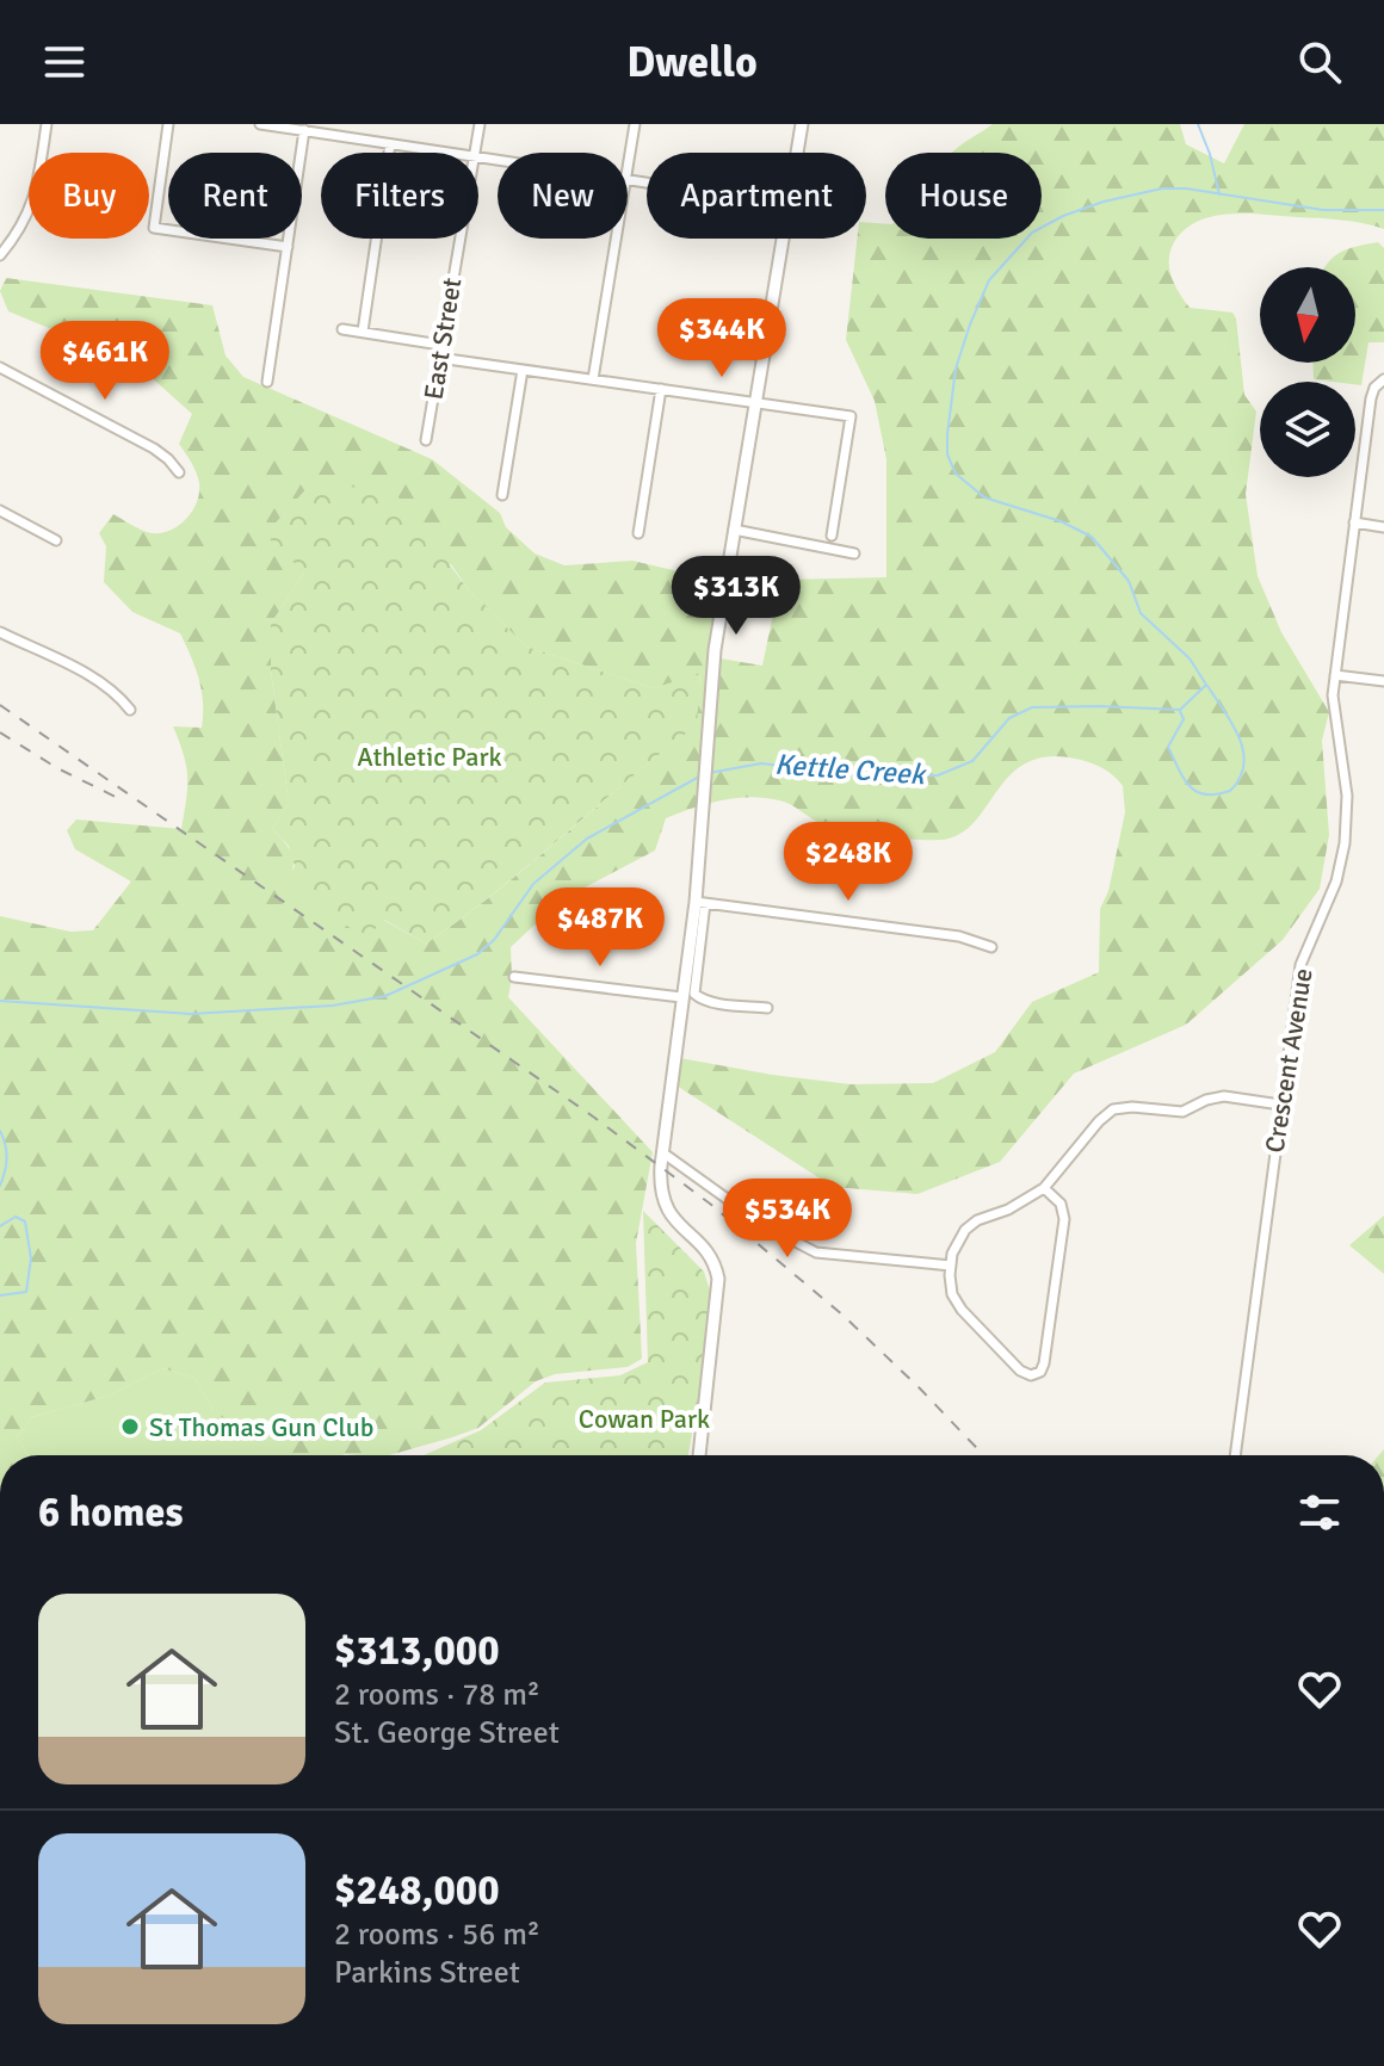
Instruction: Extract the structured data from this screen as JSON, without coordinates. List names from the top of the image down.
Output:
{
  "streets": {
    "street": ["East Street", "Crescent Avenue"]
  },
  "water": ["Kettle Creek"],
  "parks": ["Athletic Park", "Cowan Park"],
  "places": ["St Thomas Gun Club"],
  "north": "bottom",
  "page": {
    "header": "Dwello",
    "chip": [
      "Buy",
      "Rent",
      "Filters",
      "New",
      "Apartment",
      "House"
    ],
    "price": [
      "$344K",
      "$461K",
      "$313K",
      "$248K",
      "$487K",
      "$534K"
    ],
    "heading": "6 homes",
    "list": [
      {
        "name": "$313,000",
        "note": "2 rooms · 78 m² · St. George Street"
      },
      {
        "name": "$248,000",
        "note": "2 rooms · 56 m² · Parkins Street"
      }
    ]
  }
}
